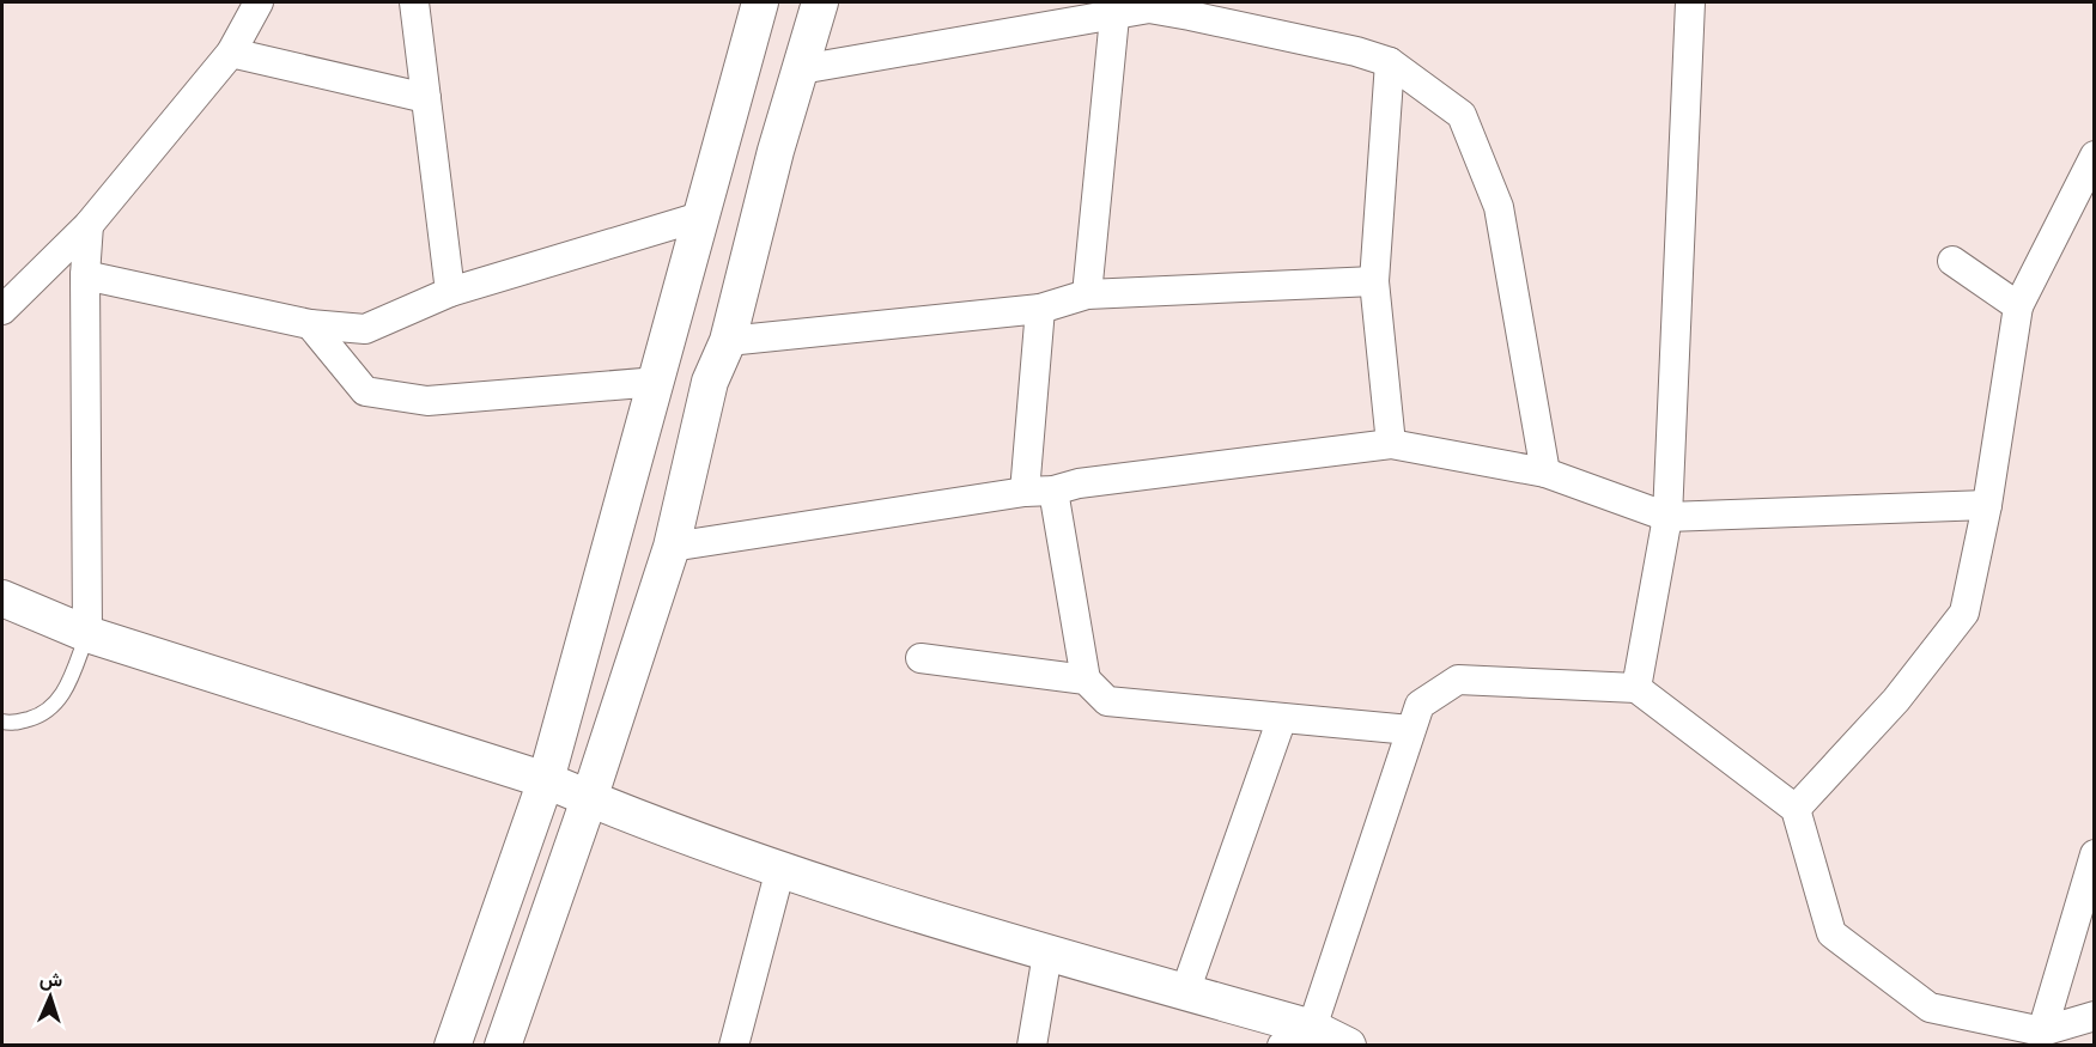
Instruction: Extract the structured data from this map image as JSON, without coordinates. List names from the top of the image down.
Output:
{
  "north": "top"
}
